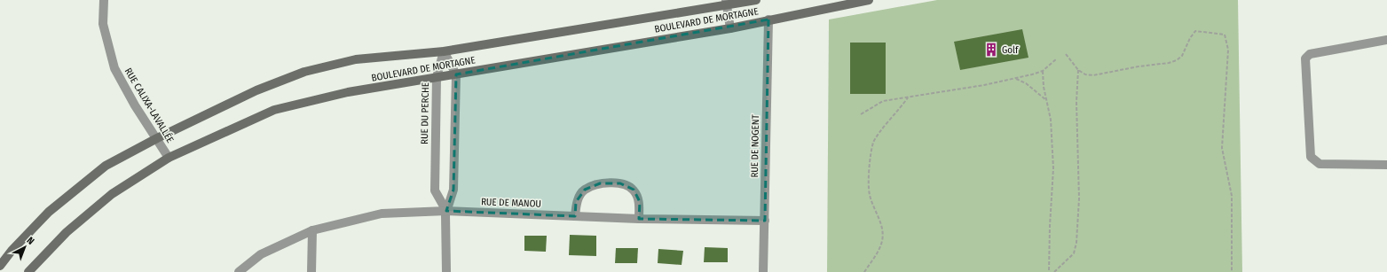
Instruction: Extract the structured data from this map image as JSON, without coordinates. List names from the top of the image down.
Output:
{
  "streets": {
    "main road": ["BOULEVARD DE MORTAGNE"],
    "street": [
      "RUE CALIXA-LAVALLÉE",
      "RUE DU PERCHE",
      "RUE DE NOGENT",
      "RUE DE MANOU"
    ]
  },
  "crossings": [
    ["BOULEVARD DE MORTAGNE", "RUE CALIXA-LAVALLÉE"],
    ["BOULEVARD DE MORTAGNE", "RUE DU PERCHE"],
    ["BOULEVARD DE MORTAGNE", "RUE DE NOGENT"],
    ["RUE DU PERCHE", "RUE DE MANOU"],
    ["RUE DE NOGENT", "RUE DE MANOU"]
  ],
  "places": {
    "building": ["Golf"]
  },
  "north": "top right"
}
